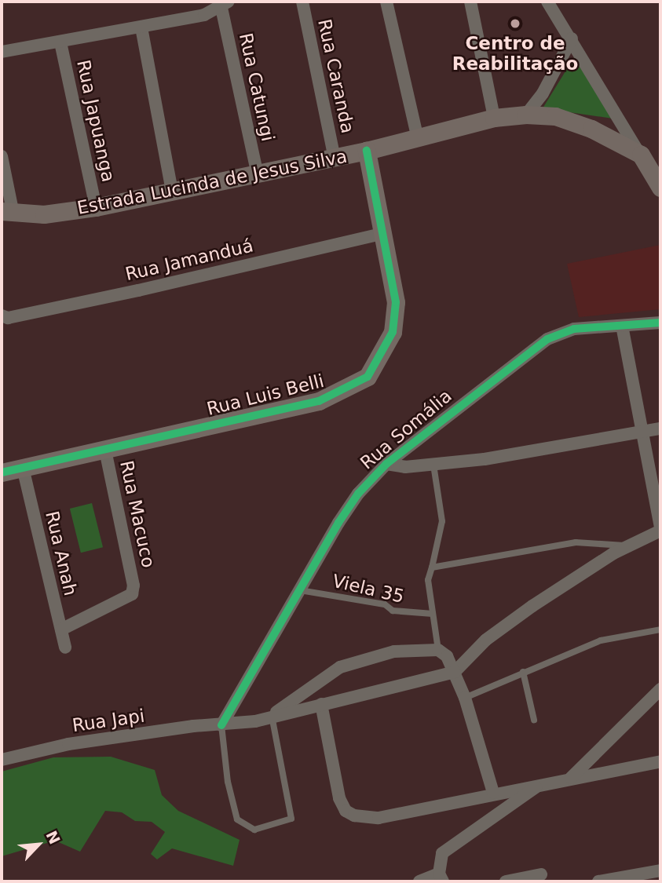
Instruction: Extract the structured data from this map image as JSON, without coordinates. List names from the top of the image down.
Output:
{
  "streets": {
    "main road": ["Estrada Lucinda de Jesus Silva", "Rua Luis Belli"],
    "street": [
      "Rua Caranda",
      "Rua Catungi",
      "Rua Japuanga",
      "Rua Jamanduá",
      "Rua Somália",
      "Rua Macuco",
      "Rua Anah",
      "Rua Japi"
    ],
    "lane": ["Viela 35"]
  },
  "crossings": [
    ["Rua Caranda", "Estrada Lucinda de Jesus Silva"],
    ["Rua Catungi", "Estrada Lucinda de Jesus Silva"],
    ["Rua Japuanga", "Estrada Lucinda de Jesus Silva"],
    ["Estrada Lucinda de Jesus Silva", "Rua Luis Belli"],
    ["Rua Jamanduá", "Rua Luis Belli"],
    ["Rua Luis Belli", "Rua Macuco"],
    ["Rua Luis Belli", "Rua Anah"],
    ["Rua Somália", "Viela 35"],
    ["Rua Somália", "Rua Japi"],
    ["Rua Macuco", "Rua Anah"]
  ],
  "places": ["Centro de Reabilitação"],
  "north": "top right"
}
